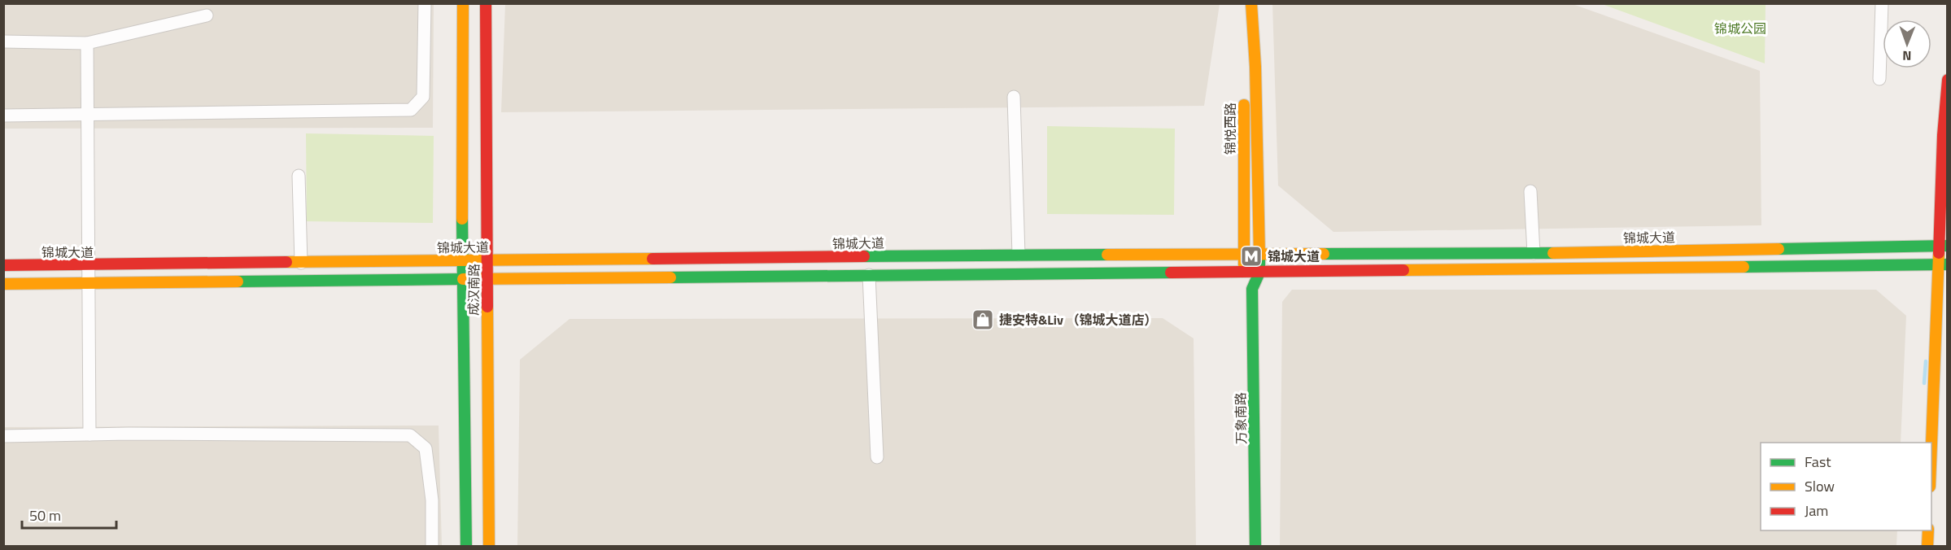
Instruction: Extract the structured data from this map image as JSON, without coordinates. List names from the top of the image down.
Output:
{
  "streets": {
    "main road": [
      "锦悦西路",
      "锦城大道",
      "成汉南路",
      "万象南路"
    ]
  },
  "crossings": [
    ["锦悦西路", "锦城大道"],
    ["锦城大道", "成汉南路"]
  ],
  "parks": ["锦城公园"],
  "places": {
    "metro station": ["锦城大道"],
    "shop": ["捷安特&Liv （锦城大道店）"]
  },
  "legend": ["Fast", "Slow", "Jam"],
  "scale_bar": "50 m",
  "north": "bottom"
}
